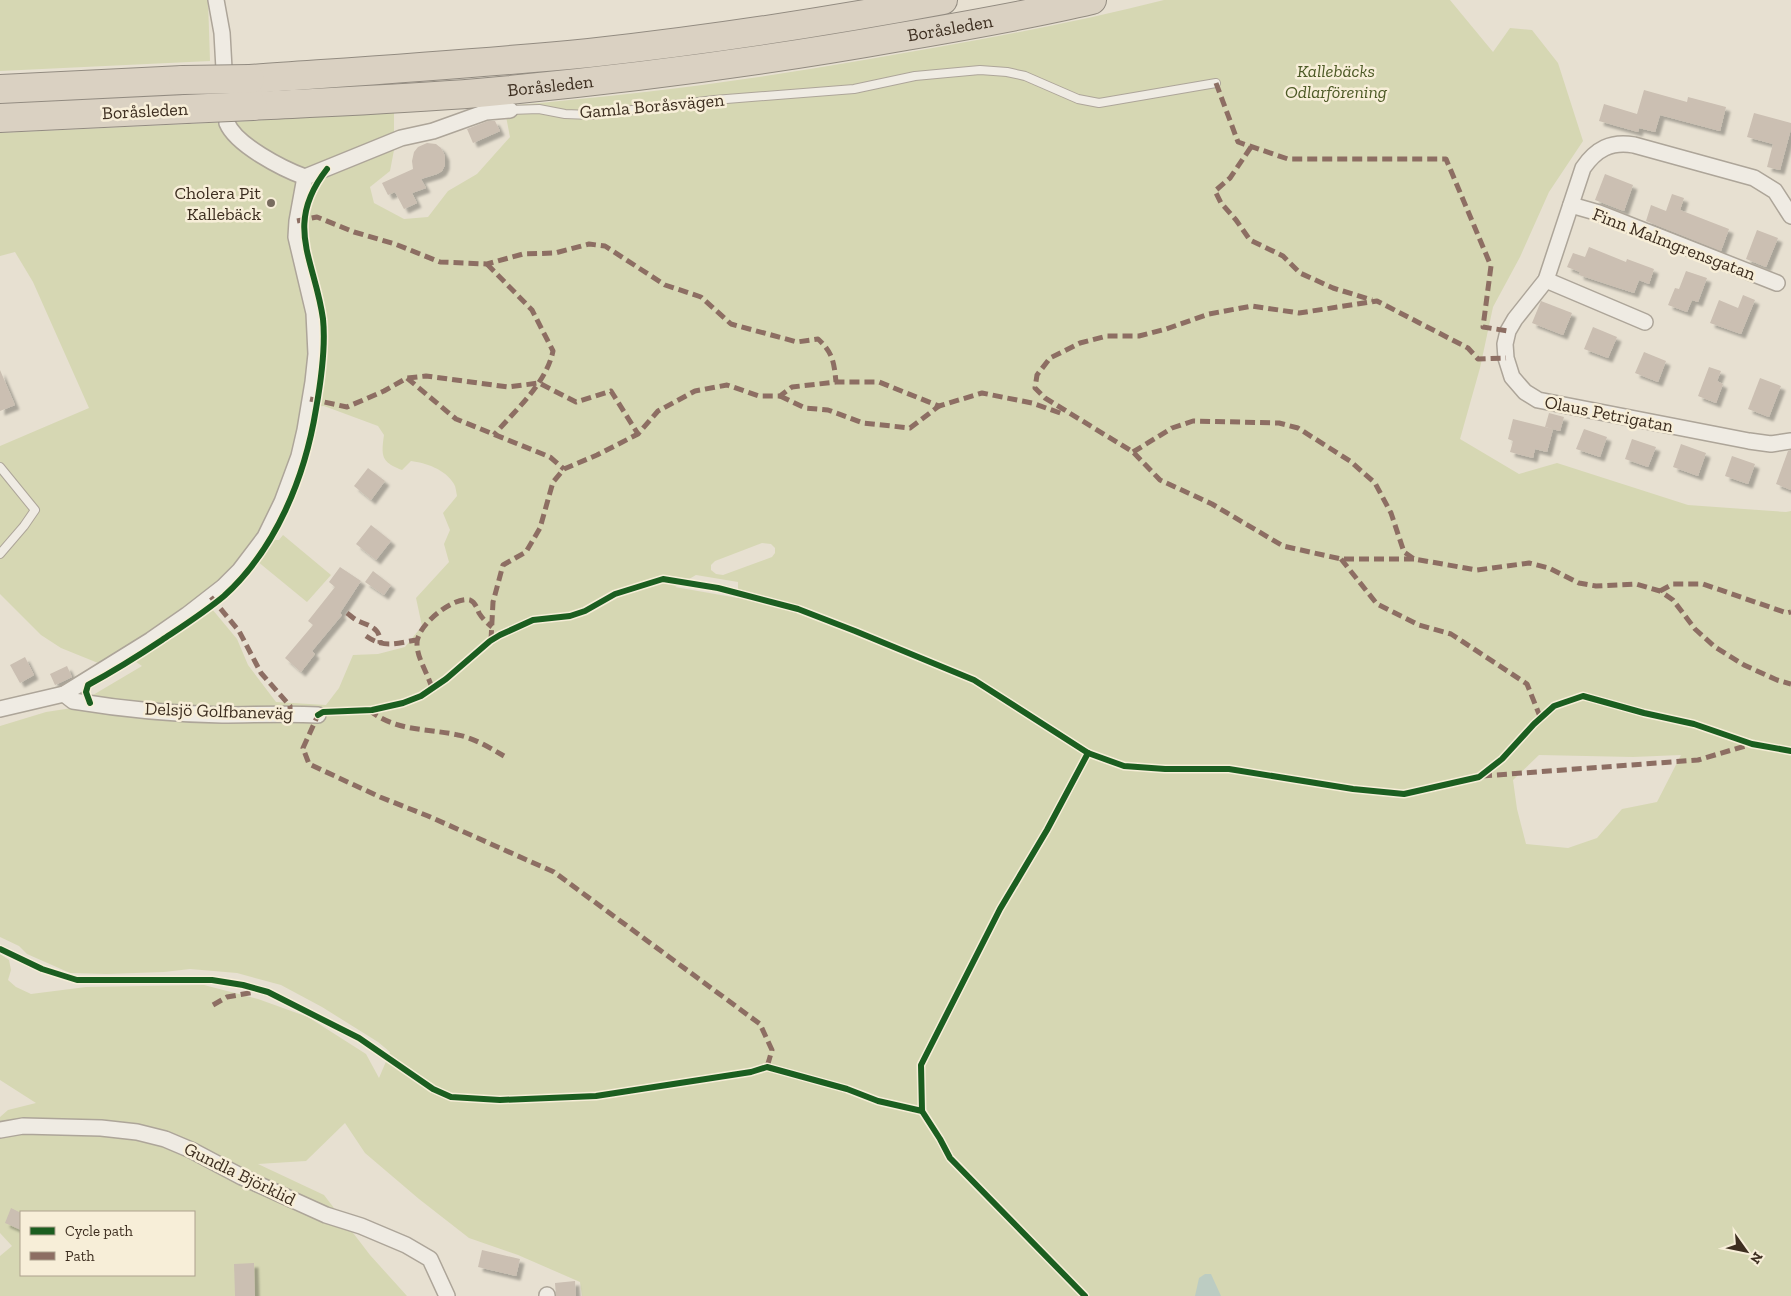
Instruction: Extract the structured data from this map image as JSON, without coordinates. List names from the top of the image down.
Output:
{
  "streets": {
    "highway": ["Boråsleden"],
    "street": [
      "Gamla Boråsvägen",
      "Finn Malmgrensgatan",
      "Olaus Petrigatan",
      "Delsjö Golfbaneväg",
      "Gundla Björklid"
    ]
  },
  "crossings": [
    ["Finn Malmgrensgatan", "Olaus Petrigatan"]
  ],
  "parks": ["Kallebäcks Odlarförening"],
  "places": ["Cholera Pit Kallebäck"],
  "legend": ["Cycle path", "Path"],
  "north": "bottom right"
}
